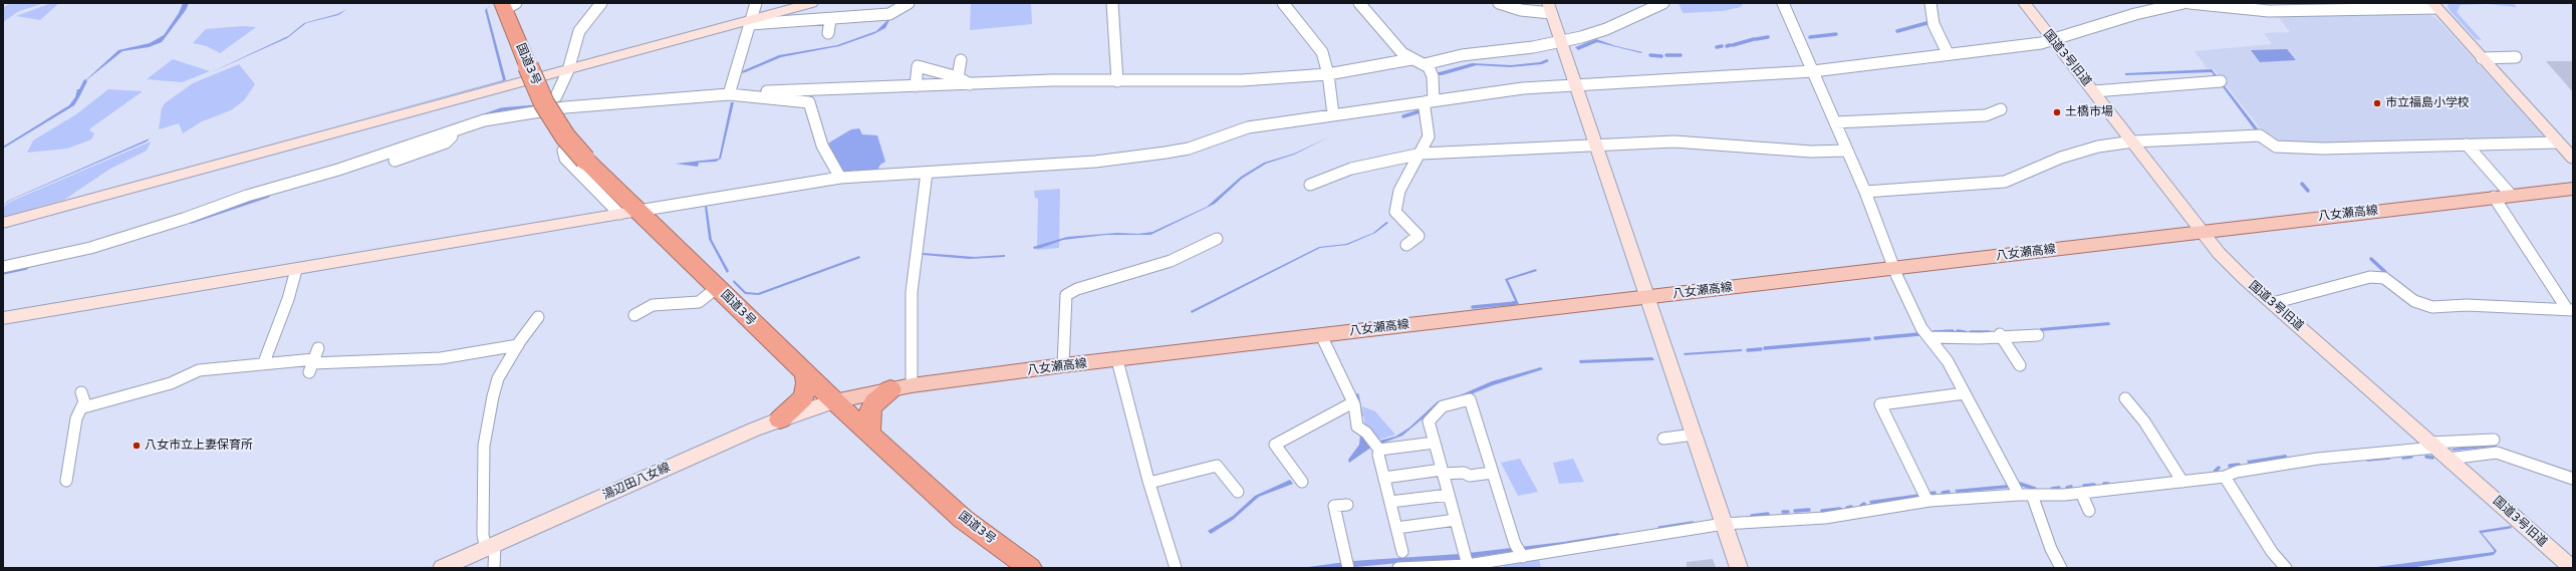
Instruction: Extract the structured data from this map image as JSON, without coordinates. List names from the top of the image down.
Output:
{
  "streets": {
    "highway": ["国道3号"],
    "main road": ["八女瀬高線"],
    "street": ["国道3号旧道", "湯辺田八女線"]
  },
  "crossings": [
    ["国道3号旧道", "八女瀬高線"],
    ["国道3号", "八女瀬高線"],
    ["国道3号", "湯辺田八女線"],
    ["八女瀬高線", "湯辺田八女線"]
  ],
  "places": ["市立福島小学校", "土橋市場", "八女市立上妻保育所"]
}
